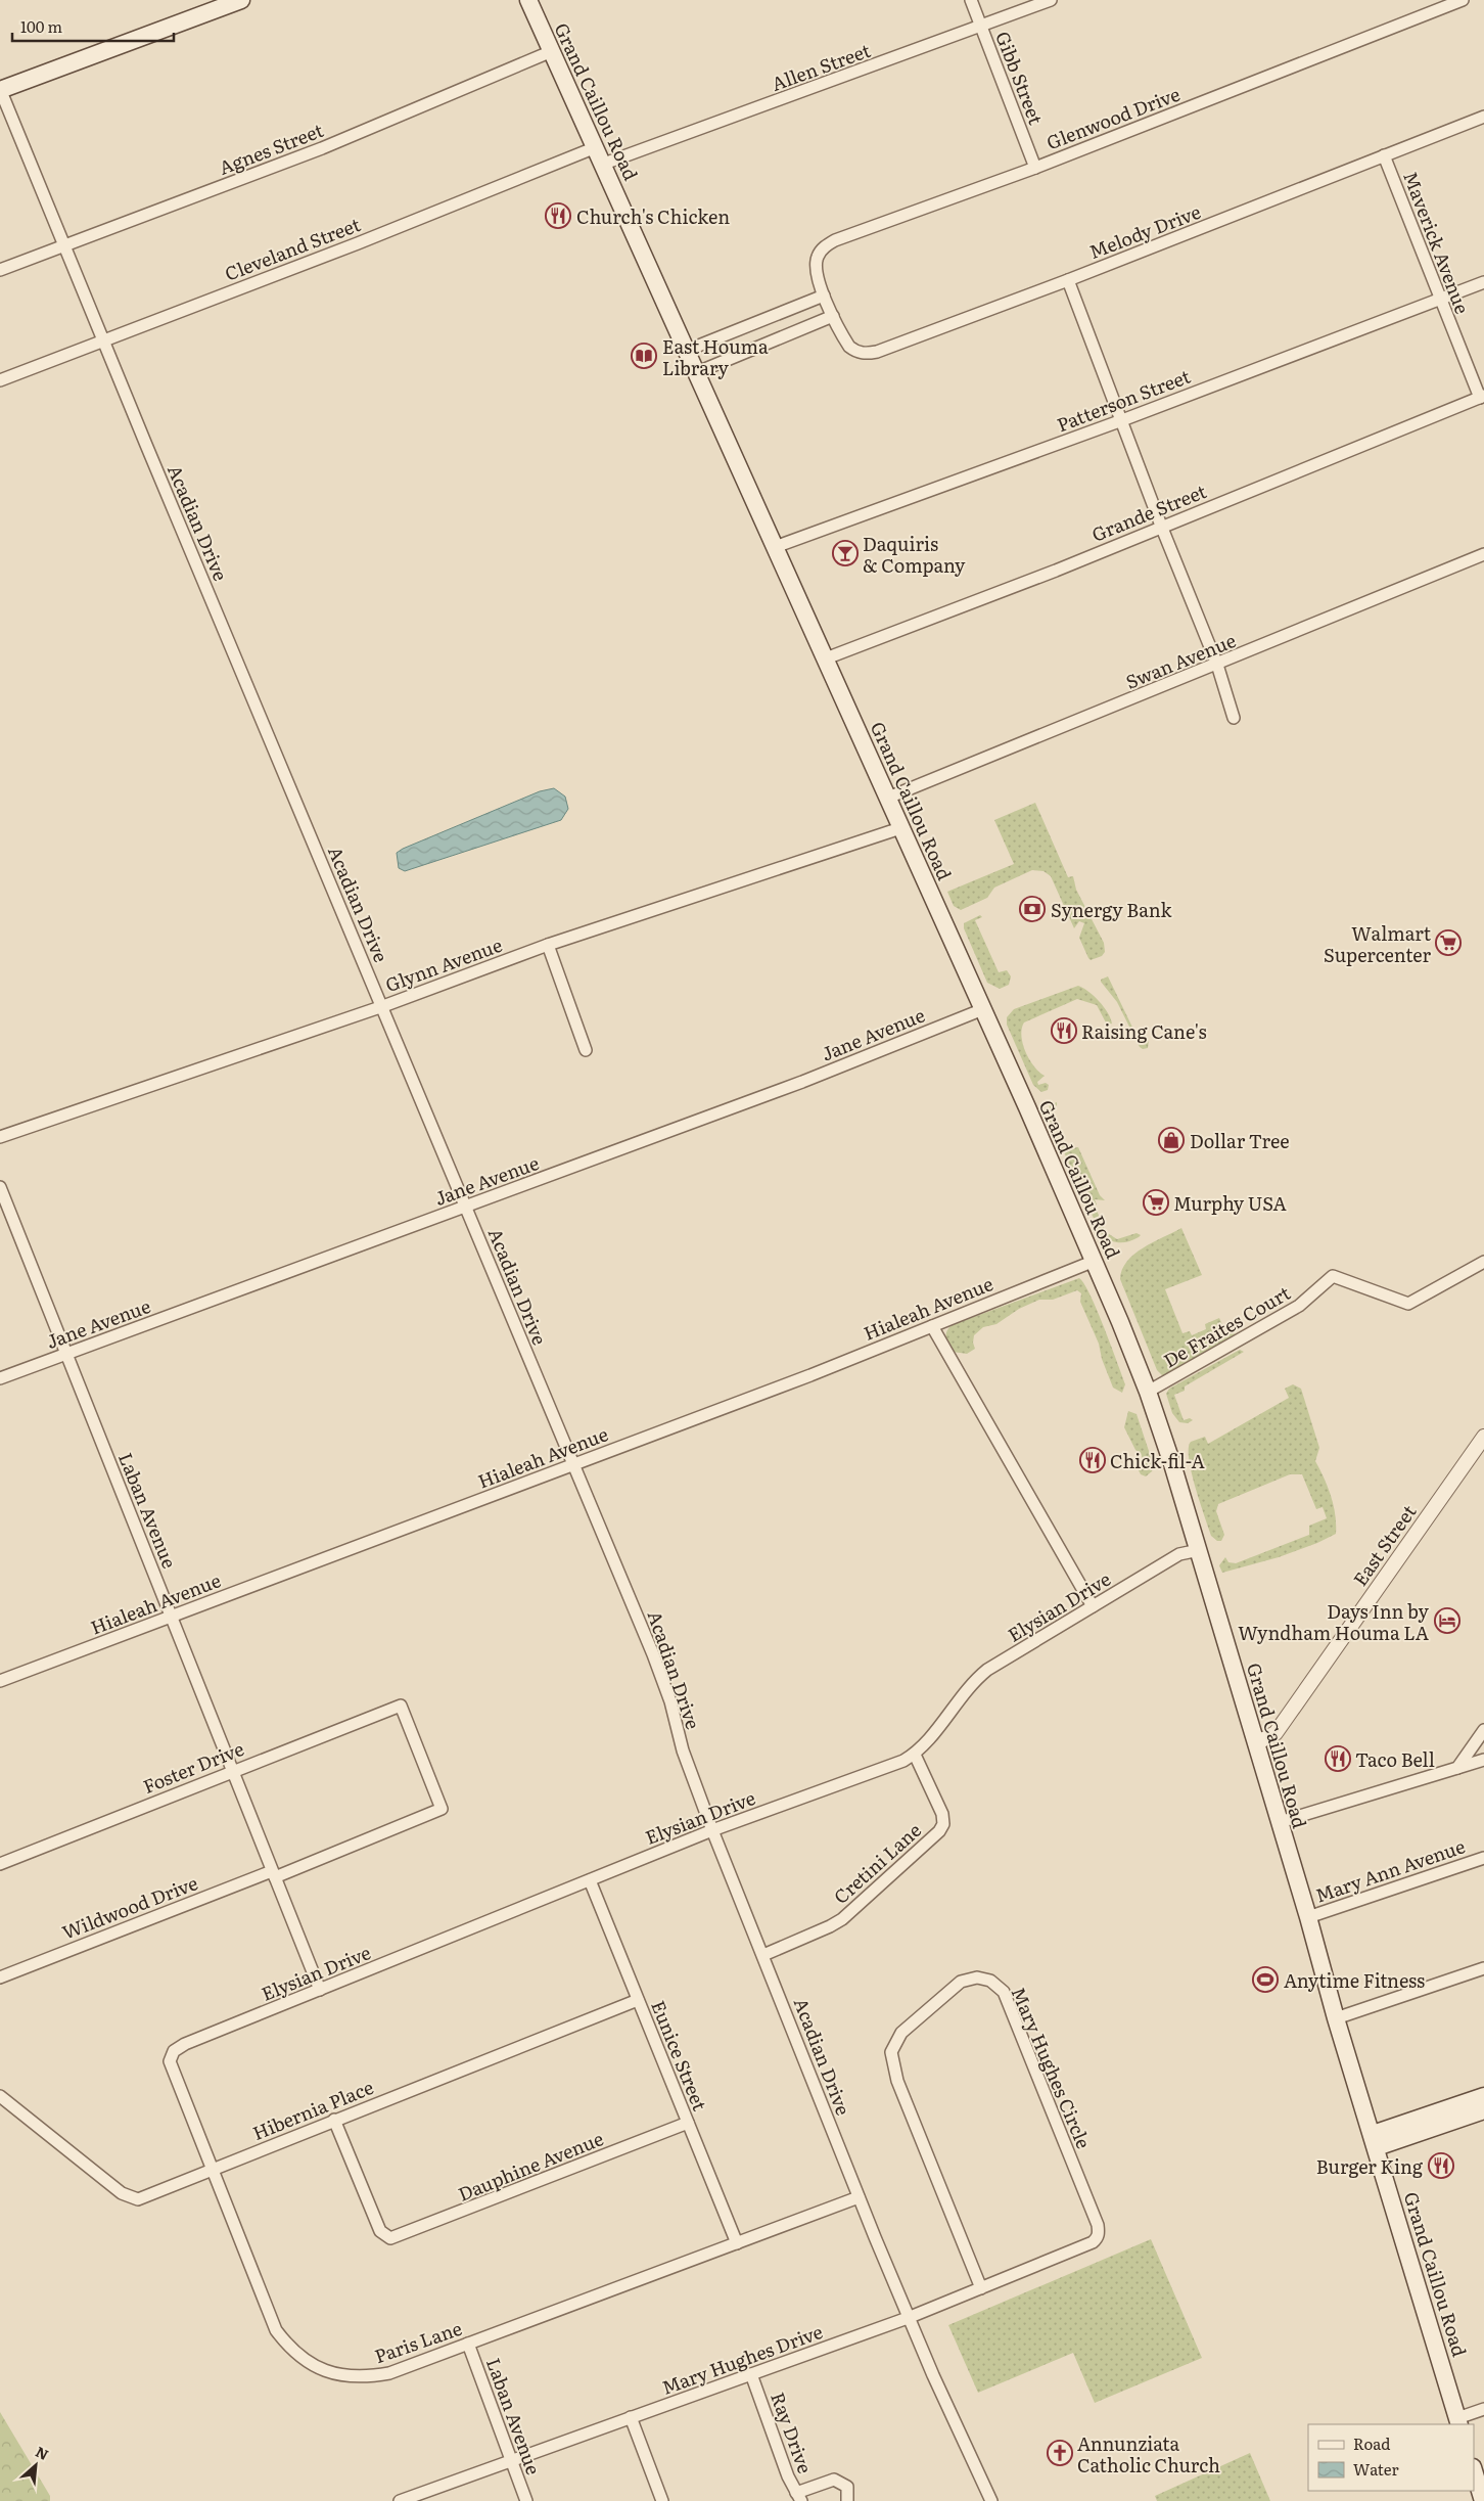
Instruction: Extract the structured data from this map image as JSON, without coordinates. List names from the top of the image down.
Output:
{
  "streets": {
    "main road": ["Grand Caillou Road"],
    "street": [
      "Allen Street",
      "Gibb Street",
      "Glenwood Drive",
      "Agnes Street",
      "Melody Drive",
      "Maverick Avenue",
      "Cleveland Street",
      "Patterson Street",
      "Grande Street",
      "Acadian Drive",
      "Swan Avenue",
      "Glynn Avenue",
      "Jane Avenue",
      "Hialeah Avenue",
      "De Fraites Court",
      "Laban Avenue",
      "East Street",
      "Elysian Drive",
      "Foster Drive",
      "Cretini Lane",
      "Mary Ann Avenue",
      "Wildwood Drive",
      "Eunice Street",
      "Mary Hughes Circle",
      "Hibernia Place",
      "Dauphine Avenue",
      "Paris Lane",
      "Mary Hughes Drive",
      "Ray Drive"
    ]
  },
  "crossings": [
    ["Allen Street", "Gibb Street"],
    ["Allen Street", "Grand Caillou Road"],
    ["Gibb Street", "Glenwood Drive"],
    ["Grand Caillou Road", "Agnes Street"],
    ["Grand Caillou Road", "Cleveland Street"],
    ["Grand Caillou Road", "Patterson Street"],
    ["Grand Caillou Road", "Grande Street"],
    ["Grand Caillou Road", "Swan Avenue"],
    ["Grand Caillou Road", "Glynn Avenue"],
    ["Grand Caillou Road", "Jane Avenue"],
    ["Grand Caillou Road", "Hialeah Avenue"],
    ["Grand Caillou Road", "De Fraites Court"],
    ["Grand Caillou Road", "East Street"],
    ["Grand Caillou Road", "Elysian Drive"],
    ["Grand Caillou Road", "Mary Ann Avenue"],
    ["Glenwood Drive", "Melody Drive"],
    ["Agnes Street", "Acadian Drive"],
    ["Melody Drive", "Maverick Avenue"],
    ["Maverick Avenue", "Patterson Street"],
    ["Maverick Avenue", "Grande Street"],
    ["Cleveland Street", "Acadian Drive"],
    ["Acadian Drive", "Glynn Avenue"],
    ["Acadian Drive", "Jane Avenue"],
    ["Acadian Drive", "Hialeah Avenue"],
    ["Acadian Drive", "Elysian Drive"],
    ["Acadian Drive", "Cretini Lane"],
    ["Acadian Drive", "Paris Lane"],
    ["Acadian Drive", "Mary Hughes Drive"],
    ["Jane Avenue", "Laban Avenue"],
    ["Hialeah Avenue", "Laban Avenue"],
    ["Laban Avenue", "Elysian Drive"],
    ["Laban Avenue", "Foster Drive"],
    ["Laban Avenue", "Wildwood Drive"],
    ["Laban Avenue", "Paris Lane"],
    ["Laban Avenue", "Mary Hughes Drive"],
    ["Elysian Drive", "Cretini Lane"],
    ["Elysian Drive", "Eunice Street"],
    ["Elysian Drive", "Paris Lane"],
    ["Foster Drive", "Wildwood Drive"],
    ["Eunice Street", "Hibernia Place"],
    ["Eunice Street", "Dauphine Avenue"],
    ["Eunice Street", "Paris Lane"],
    ["Mary Hughes Circle", "Mary Hughes Drive"],
    ["Hibernia Place", "Dauphine Avenue"],
    ["Hibernia Place", "Paris Lane"],
    ["Mary Hughes Drive", "Ray Drive"]
  ],
  "places": {
    "restaurant": [
      "Church's Chicken",
      "Raising Cane's",
      "Chick-fil-A",
      "Taco Bell",
      "Burger King"
    ],
    "library": ["East Houma Library"],
    "bar": ["Daquiris & Company"],
    "bank": ["Synergy Bank"],
    "supermarket": ["Walmart Supercenter", "Murphy USA"],
    "shop": ["Dollar Tree"],
    "hotel": ["Days Inn by Wyndham Houma LA"],
    "sports": ["Anytime Fitness"],
    "church": ["Annunziata Catholic Church"]
  },
  "legend": ["Road", "Water"],
  "scale_bar": "100 m",
  "north": "top right"
}
